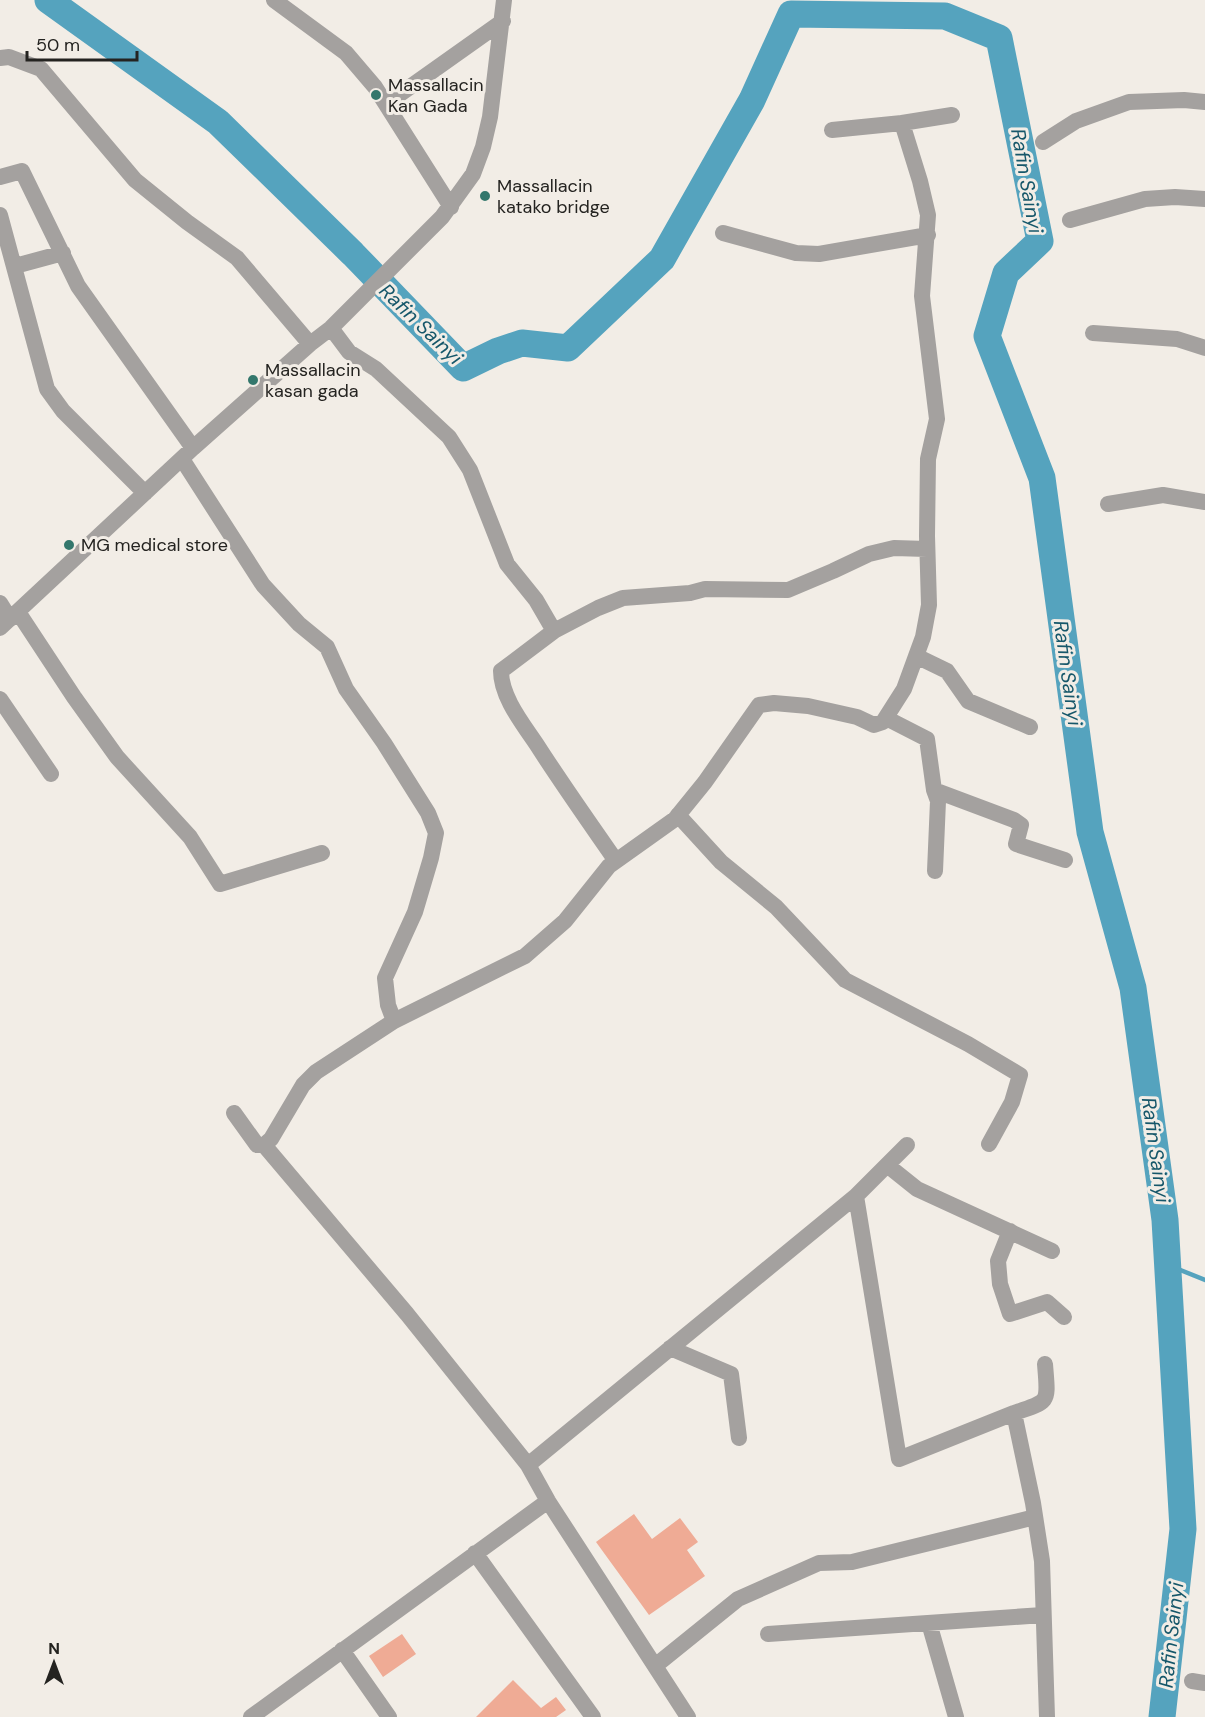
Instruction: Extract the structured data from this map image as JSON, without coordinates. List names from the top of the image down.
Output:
{
  "water": ["Rafin Sainyi"],
  "places": [
    "Massallacin Kan Gada",
    "Massallacin katako bridge",
    "Massallacin kasan gada",
    "MG medical store"
  ],
  "scale_bar": "50 m",
  "north": "top"
}
